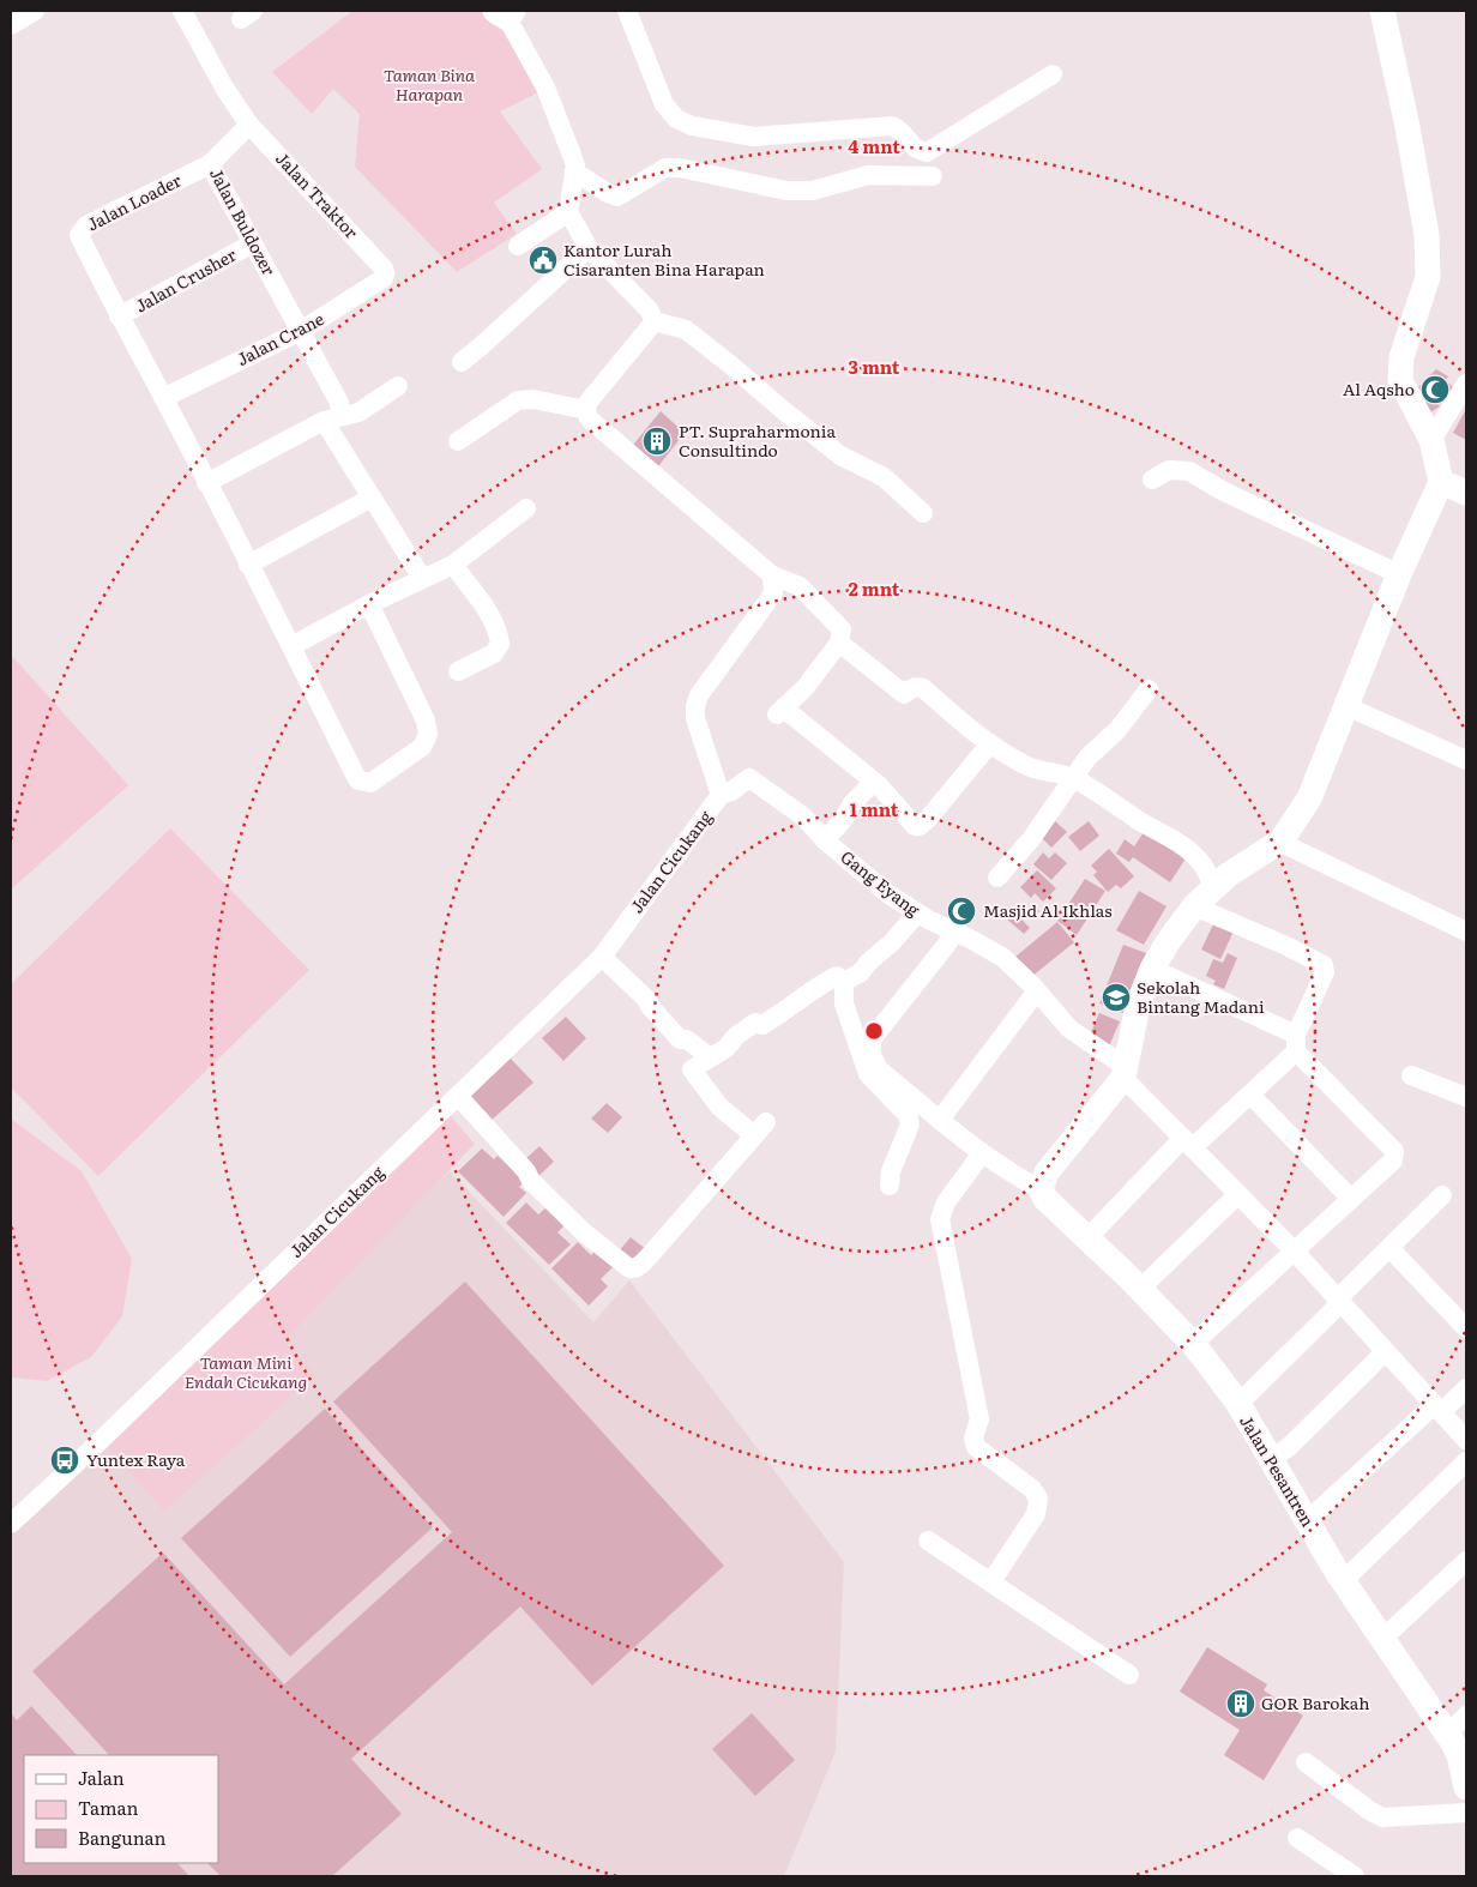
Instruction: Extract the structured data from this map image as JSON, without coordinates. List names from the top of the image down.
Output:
{
  "streets": {
    "street": [
      "Jalan Traktor",
      "Jalan Loader",
      "Jalan Buldozer",
      "Jalan Crusher",
      "Jalan Crane",
      "Jalan Cicukang",
      "Gang Eyang",
      "Jalan Pesantren"
    ]
  },
  "crossings": [
    ["Jalan Traktor", "Jalan Buldozer"],
    ["Jalan Traktor", "Jalan Crane"],
    ["Jalan Loader", "Jalan Buldozer"],
    ["Jalan Loader", "Jalan Crusher"],
    ["Jalan Buldozer", "Jalan Crusher"],
    ["Jalan Buldozer", "Jalan Crane"],
    ["Jalan Cicukang", "Gang Eyang"]
  ],
  "parks": ["Taman Bina Harapan", "Taman Mini Endah Cicukang"],
  "places": {
    "public building": ["Kantor Lurah Cisaranten Bina Harapan"],
    "mosque": ["Al Aqsho", "Masjid Al Ikhlas"],
    "building": ["PT. Supraharmonia Consultindo", "GOR Barokah"],
    "school or university": ["Sekolah Bintang Madani"],
    "bus stop": ["Yuntex Raya"]
  },
  "legend": ["Jalan", "Taman", "Bangunan"],
  "rings": [
    "4 mnt",
    "3 mnt",
    "2 mnt",
    "1 mnt"
  ]
}
